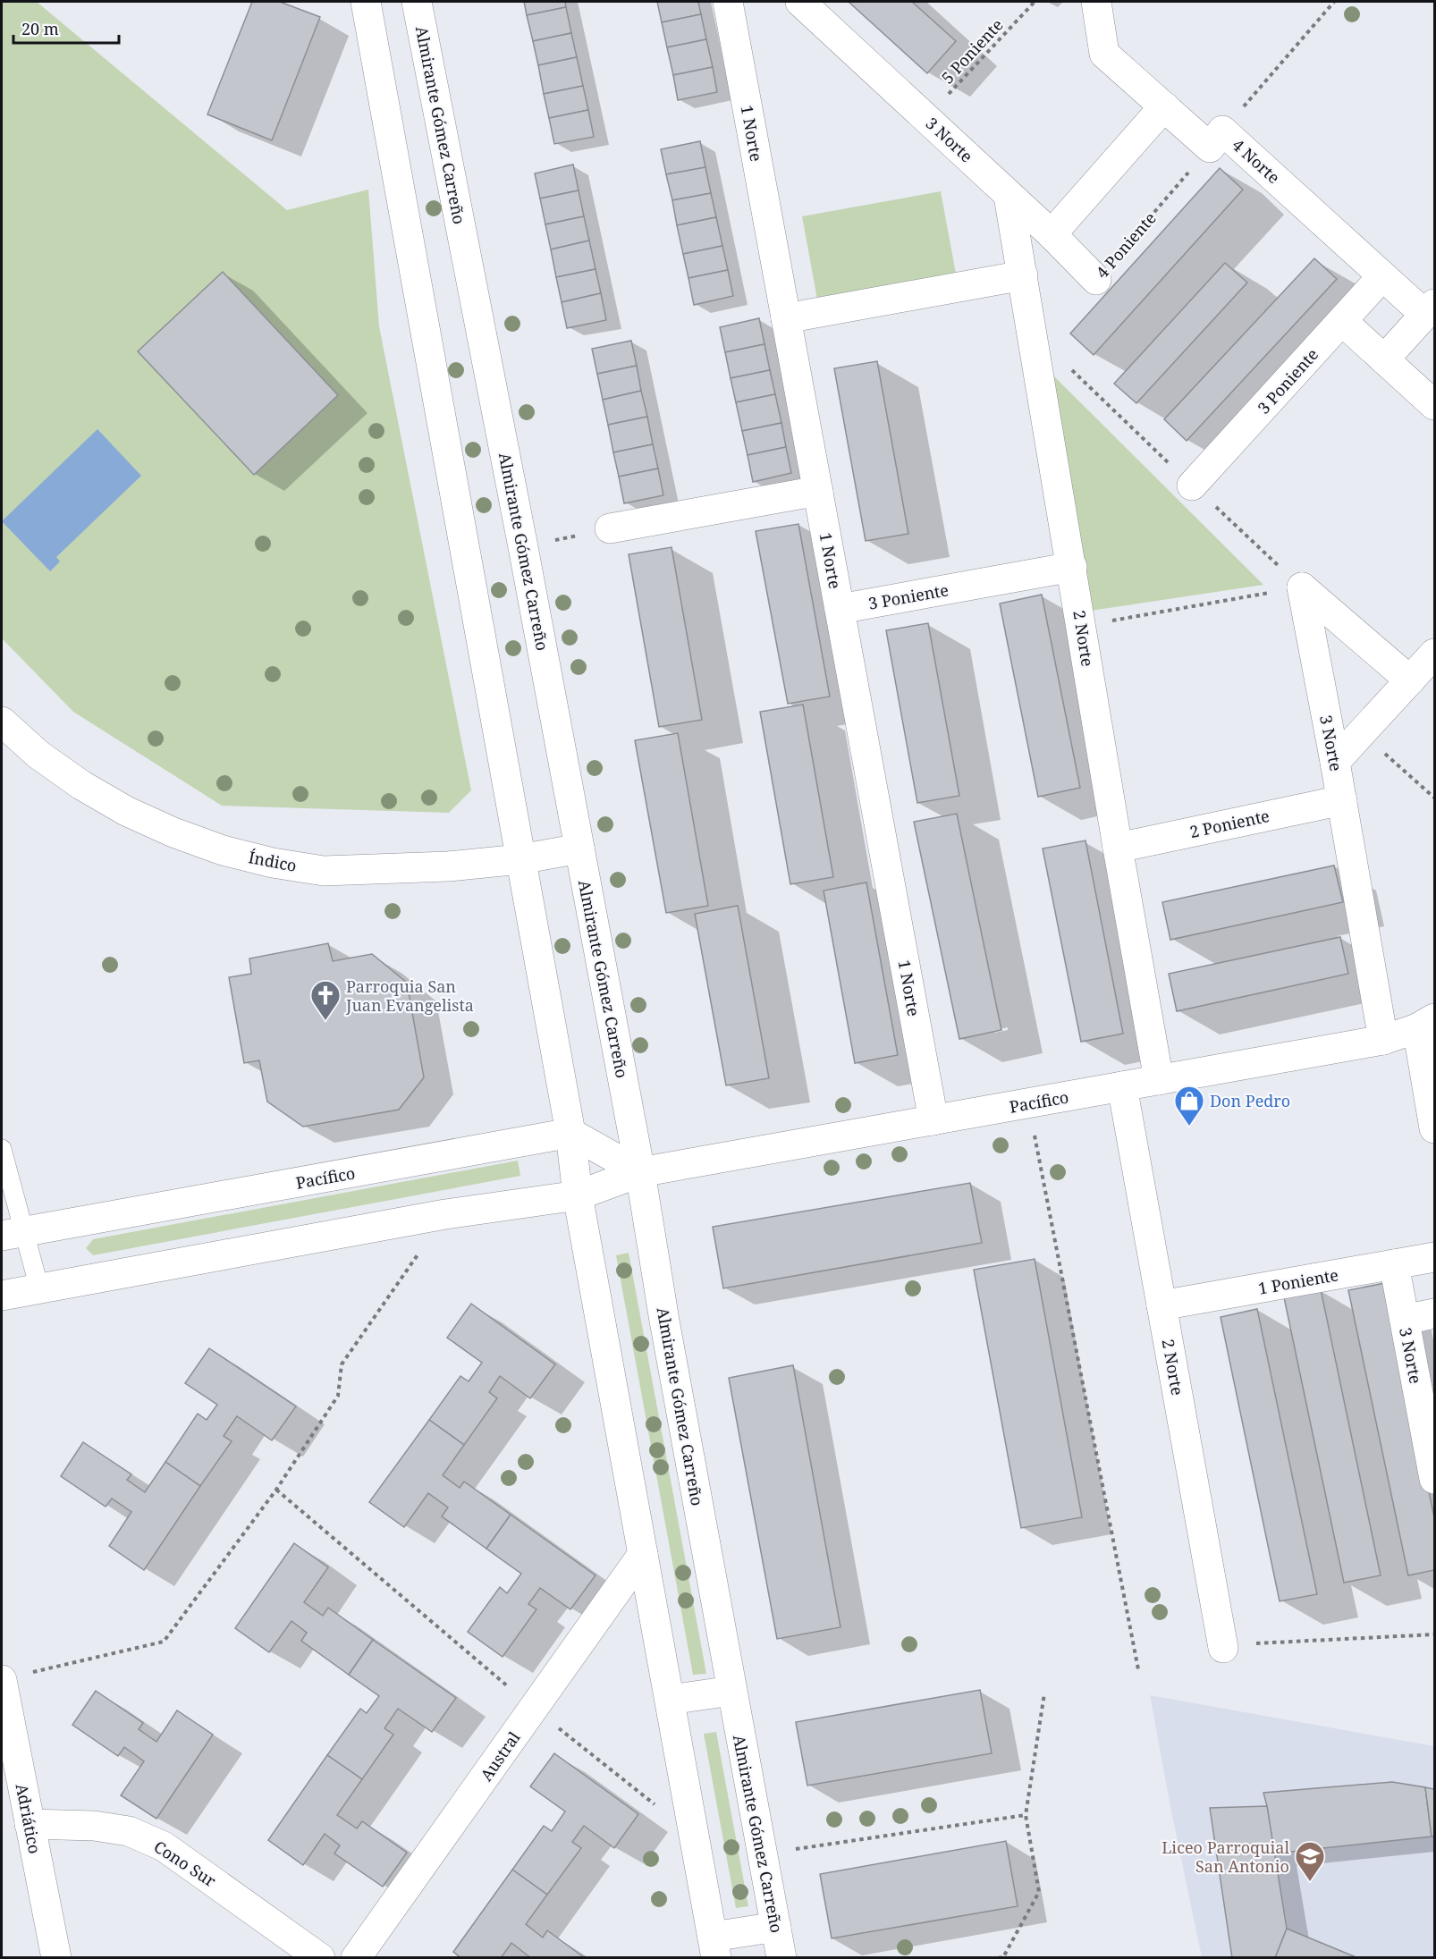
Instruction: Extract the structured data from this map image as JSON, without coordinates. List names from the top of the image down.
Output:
{
  "streets": {
    "street": [
      "Almirante Gómez Carreño",
      "1 Norte",
      "3 Norte",
      "4 Norte",
      "3 Poniente",
      "2 Norte",
      "2 Poniente",
      "Índico",
      "Pacífico",
      "1 Poniente",
      "Austral",
      "Adriático",
      "Cono Sur"
    ],
    "path": ["5 Poniente", "4 Poniente"]
  },
  "crossings": [
    ["5 Poniente", "3 Norte"],
    ["Almirante Gómez Carreño", "Índico"],
    ["Almirante Gómez Carreño", "Pacífico"],
    ["1 Norte", "3 Poniente"],
    ["1 Norte", "Pacífico"],
    ["3 Norte", "4 Poniente"],
    ["3 Norte", "2 Norte"],
    ["3 Norte", "2 Poniente"],
    ["3 Norte", "Pacífico"],
    ["3 Norte", "1 Poniente"],
    ["4 Norte", "4 Poniente"],
    ["4 Norte", "3 Poniente"],
    ["3 Poniente", "2 Norte"],
    ["2 Norte", "2 Poniente"],
    ["2 Norte", "Pacífico"],
    ["2 Norte", "1 Poniente"],
    ["Adriático", "Cono Sur"]
  ],
  "places": {
    "church": ["Parroquia San Juan Evangelista"],
    "shop": ["Don Pedro"],
    "school or university": ["Liceo Parroquial San Antonio"]
  },
  "scale_bar": "20 m"
}
